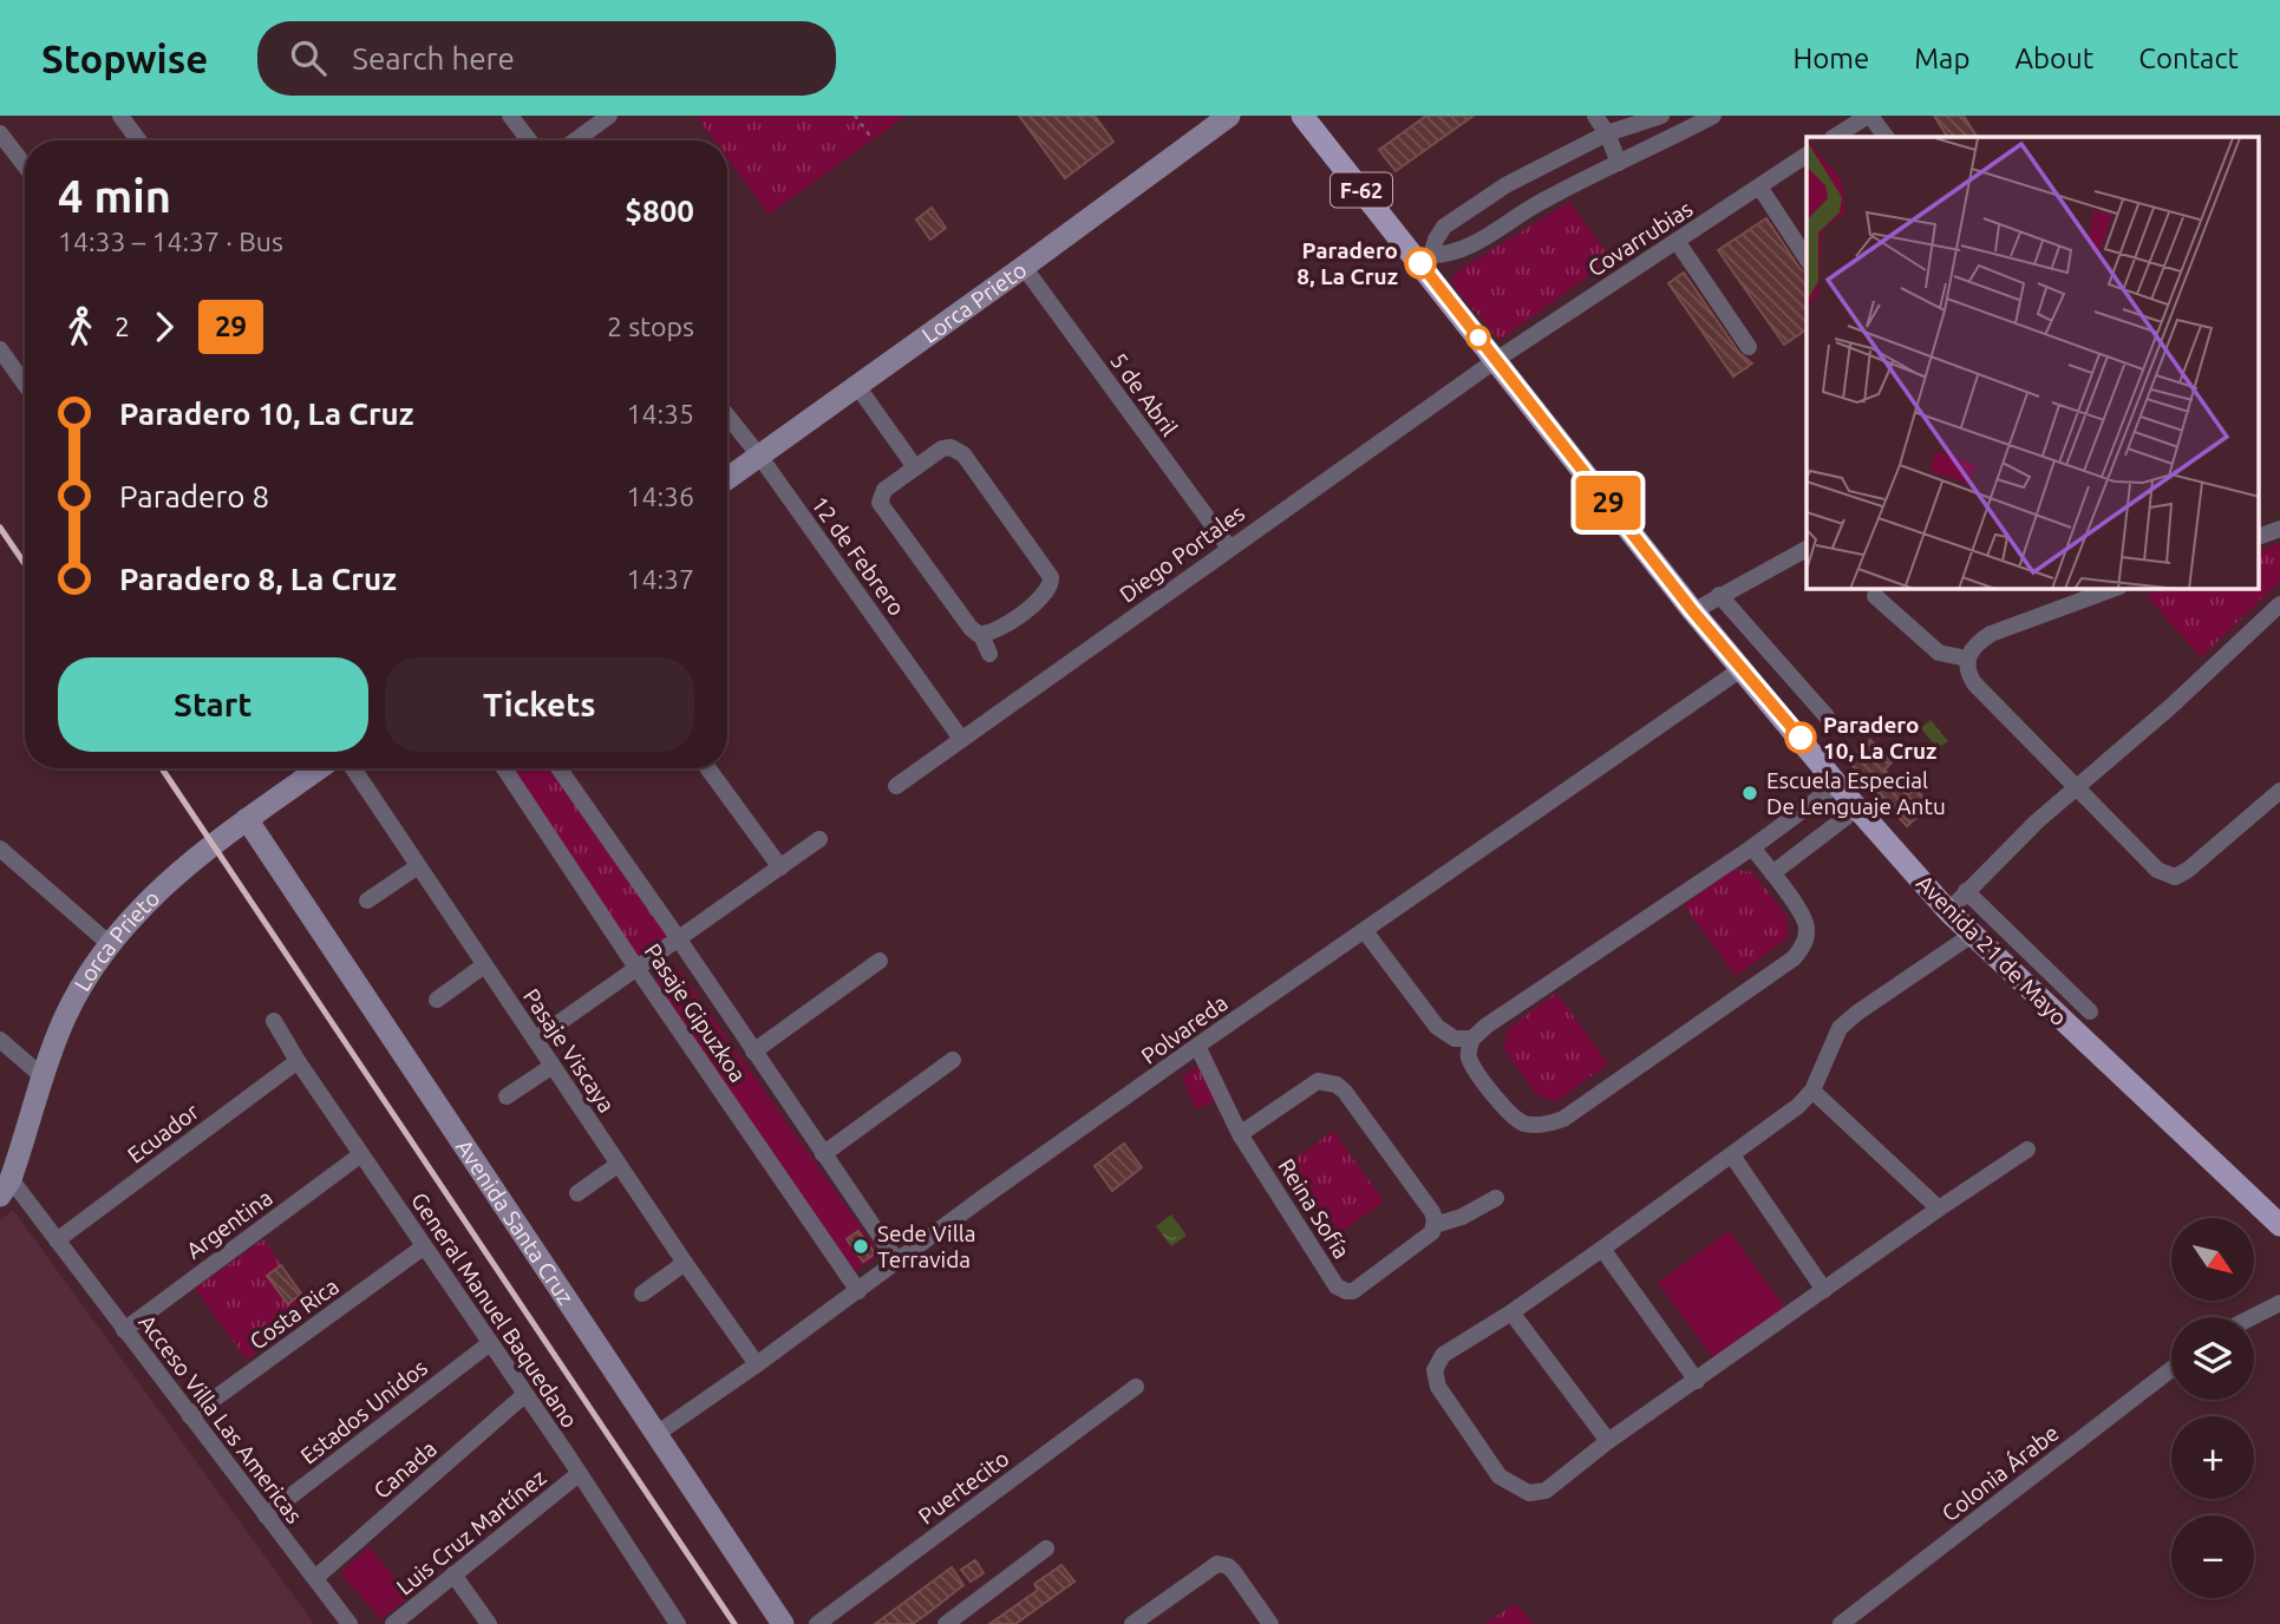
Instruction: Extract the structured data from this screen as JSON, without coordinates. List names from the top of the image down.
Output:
{
  "streets": {
    "main road": [
      "F-62",
      "Lorca Prieto",
      "Avenida 21 de Mayo",
      "Avenida Santa Cruz"
    ],
    "street": [
      "Covarrubias",
      "5 de Abril",
      "Diego Portales",
      "12 de Febrero",
      "Pasaje Gipuzkoa",
      "Polvareda",
      "Pasaje Viscaya",
      "Ecuador",
      "Reina Sofía",
      "Argentina",
      "General Manuel Baquedano",
      "Costa Rica",
      "Estados Unidos",
      "Acceso Villa Las Americas",
      "Canada",
      "Colonia Árabe",
      "Puertecito",
      "Luis Cruz Martínez"
    ]
  },
  "crossings": [
    ["F-62", "Avenida 21 de Mayo"],
    ["Covarrubias", "Diego Portales"],
    ["Covarrubias", "Avenida 21 de Mayo"],
    ["Lorca Prieto", "5 de Abril"],
    ["Lorca Prieto", "12 de Febrero"],
    ["Lorca Prieto", "Avenida Santa Cruz"],
    ["Lorca Prieto", "Acceso Villa Las Americas"],
    ["5 de Abril", "Diego Portales"],
    ["Diego Portales", "12 de Febrero"],
    ["Diego Portales", "Avenida 21 de Mayo"],
    ["Avenida 21 de Mayo", "Polvareda"],
    ["Pasaje Gipuzkoa", "Polvareda"],
    ["Polvareda", "Pasaje Viscaya"],
    ["Polvareda", "Reina Sofía"],
    ["Polvareda", "Avenida Santa Cruz"],
    ["Ecuador", "General Manuel Baquedano"],
    ["Ecuador", "Acceso Villa Las Americas"],
    ["Argentina", "General Manuel Baquedano"],
    ["Argentina", "Acceso Villa Las Americas"],
    ["General Manuel Baquedano", "Costa Rica"],
    ["General Manuel Baquedano", "Estados Unidos"],
    ["General Manuel Baquedano", "Canada"],
    ["General Manuel Baquedano", "Luis Cruz Martínez"],
    ["Costa Rica", "Acceso Villa Las Americas"],
    ["Estados Unidos", "Acceso Villa Las Americas"],
    ["Acceso Villa Las Americas", "Canada"]
  ],
  "places": [
    "Paradero 8, La Cruz",
    "Paradero 10, La Cruz",
    "Escuela Especial De Lenguaje Antu",
    "Sede Villa Terravida"
  ],
  "lines": ["bus line 29"],
  "north": "bottom right",
  "page": {
    "header": "Stopwise",
    "search": "Search here",
    "nav": [
      "Home",
      "Map",
      "About",
      "Contact"
    ],
    "on_map": "29",
    "heading": ["4 min", "14:33 – 14:37 · Bus", "$800"],
    "legs": ["2", "29", "2 stops"],
    "list": [
      {
        "name": "Paradero 10, La Cruz",
        "value": "14:35"
      },
      {
        "name": "Paradero 8",
        "value": "14:36"
      },
      {
        "name": "Paradero 8, La Cruz",
        "value": "14:37"
      }
    ],
    "buttons": ["Start", "Tickets"],
    "map_buttons": ["+", "−"]
  }
}
